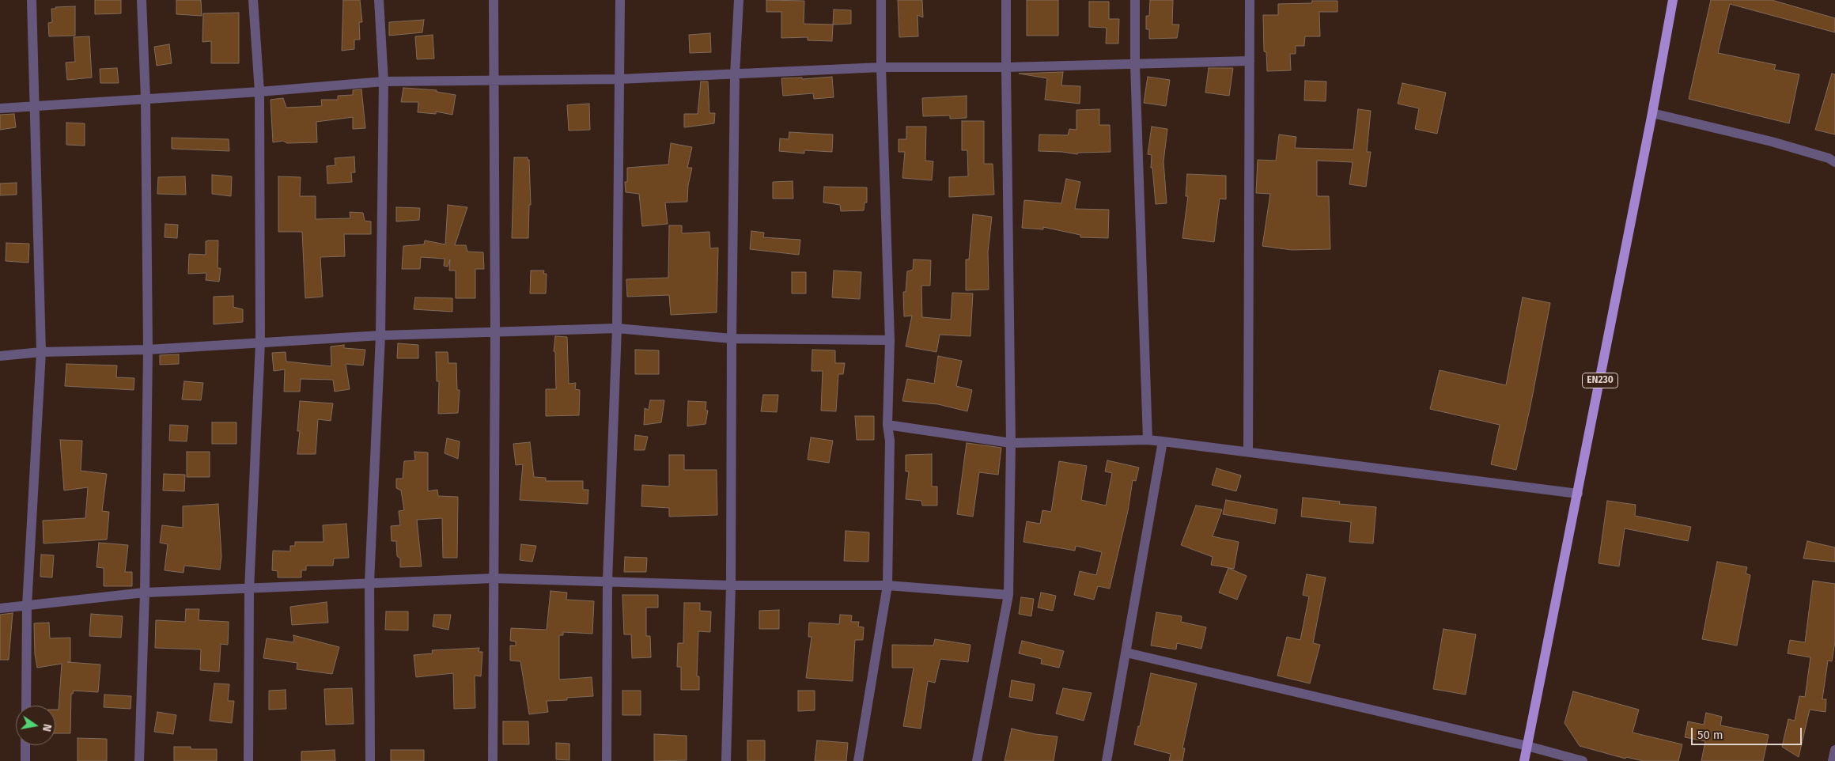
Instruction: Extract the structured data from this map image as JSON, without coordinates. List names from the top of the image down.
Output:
{
  "streets": {
    "main road": ["EN230"]
  },
  "scale_bar": "50 m",
  "north": "right"
}
